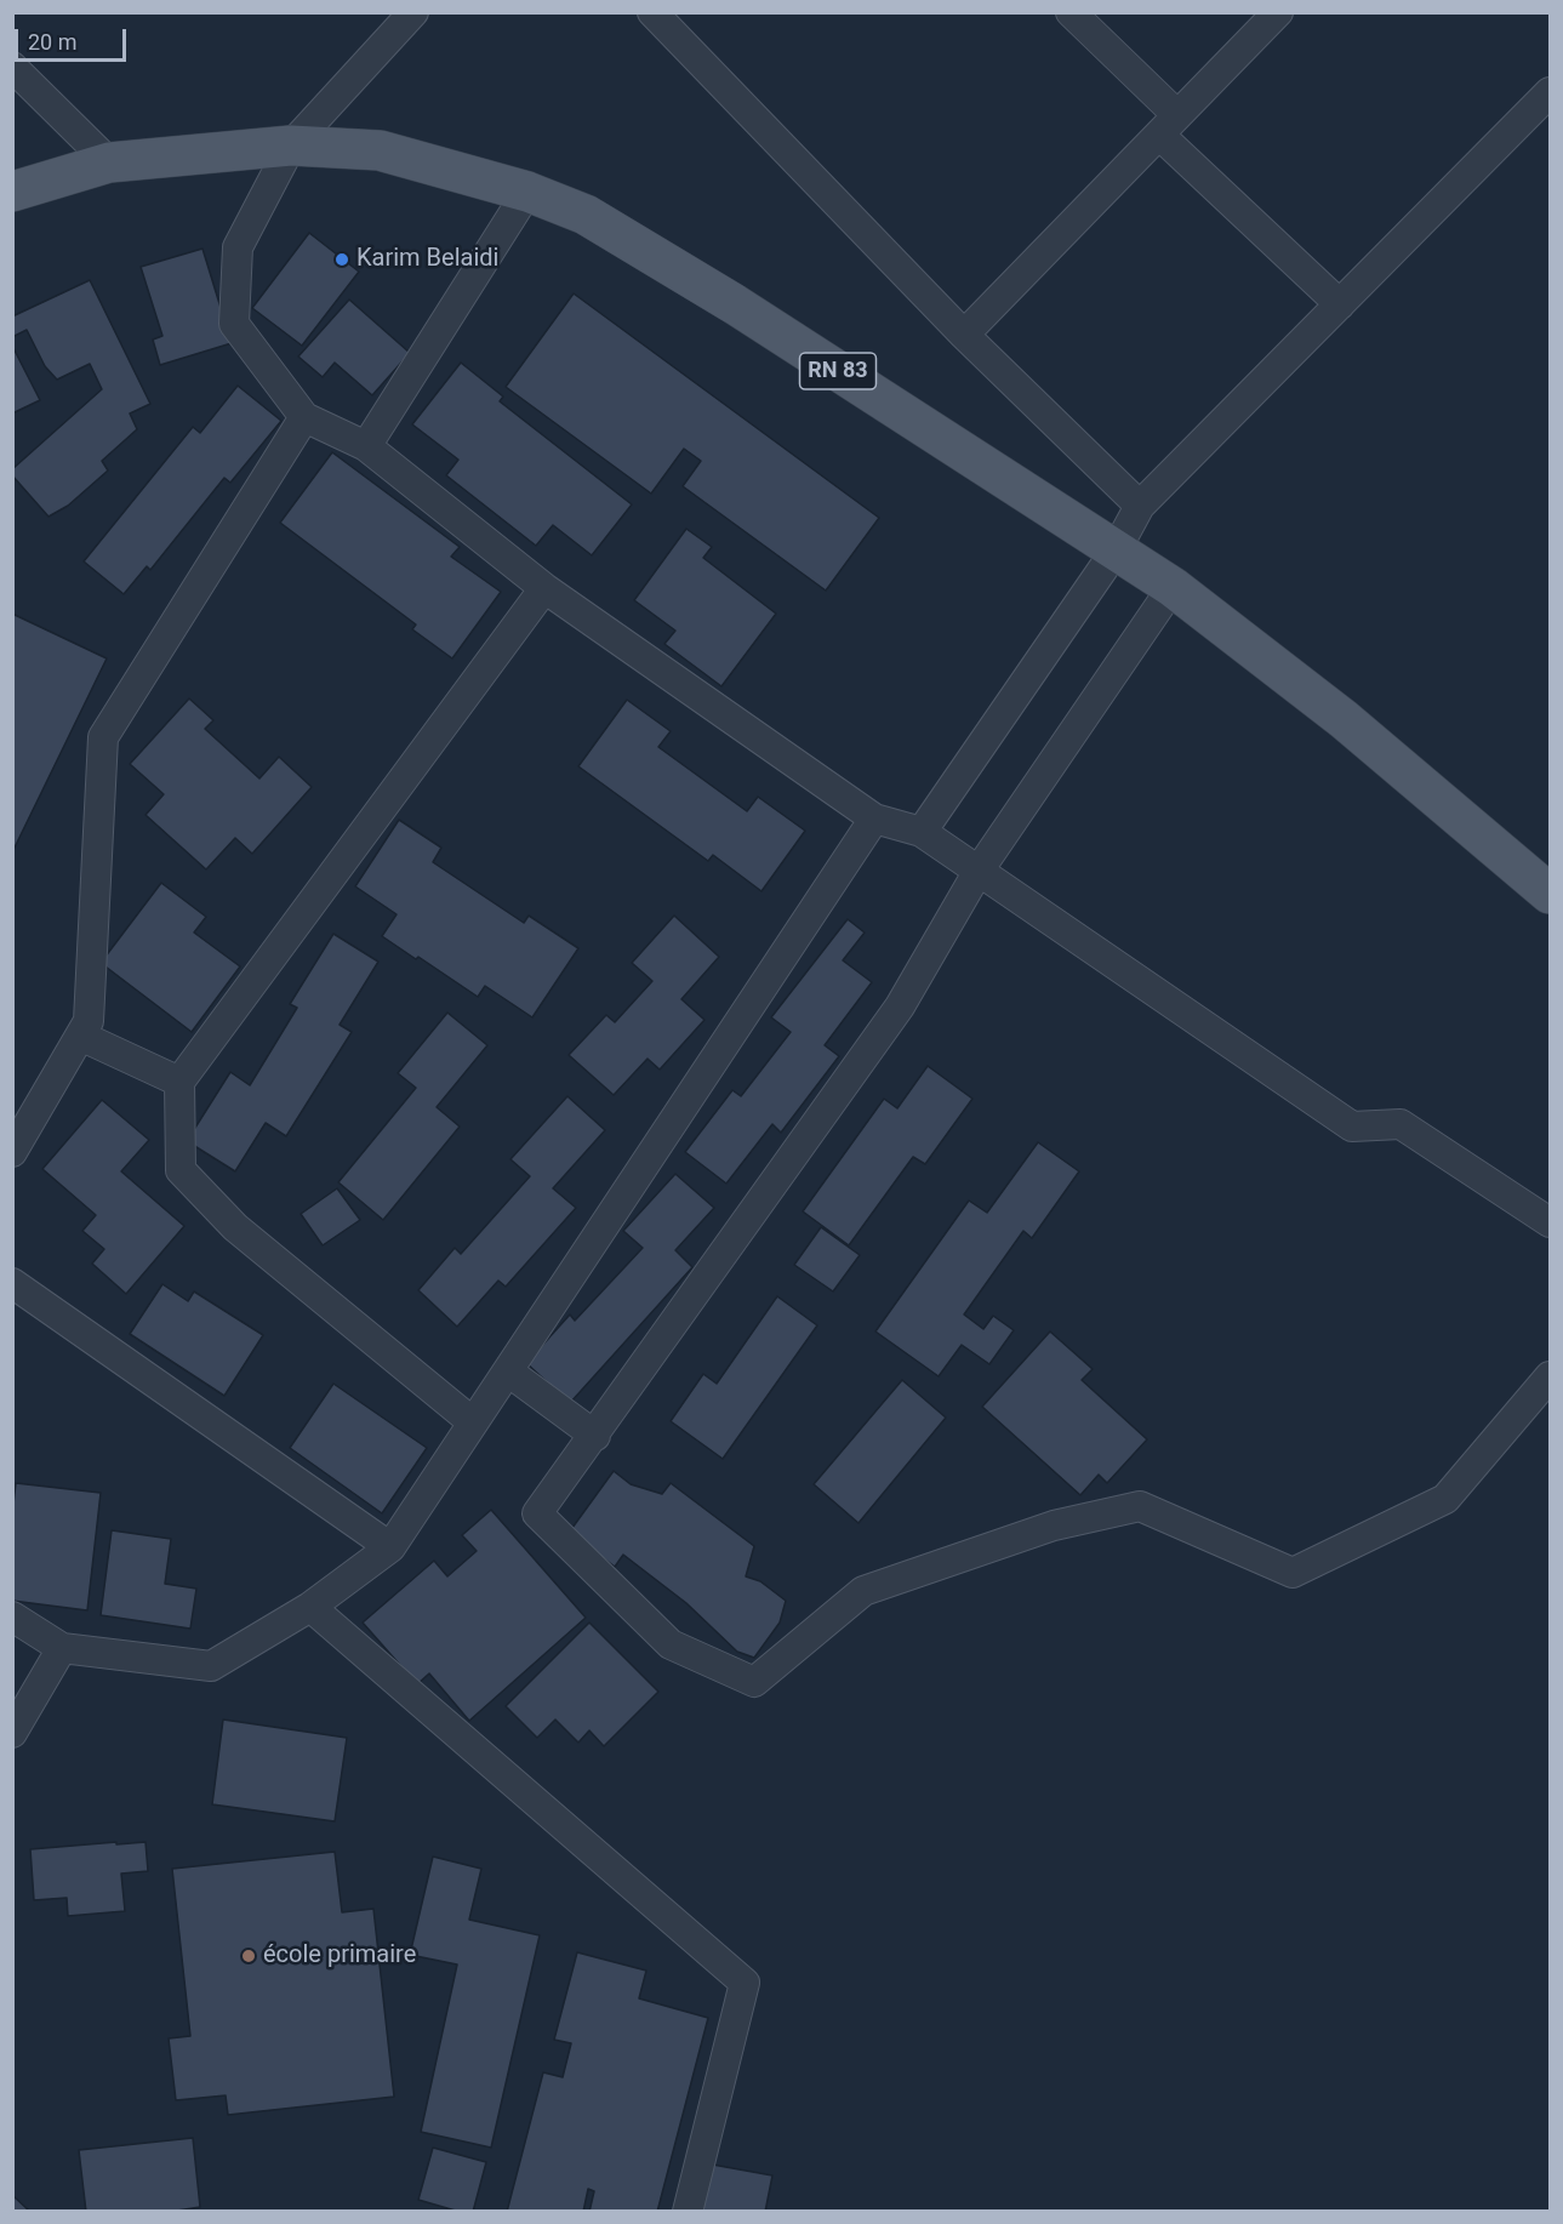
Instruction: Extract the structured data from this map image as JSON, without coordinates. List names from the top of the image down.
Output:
{
  "streets": {
    "main road": ["RN 83"]
  },
  "places": ["Karim Belaidi", "école primaire"],
  "scale_bar": "20 m"
}
